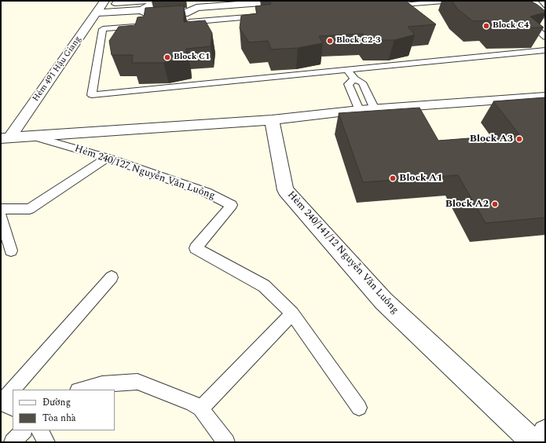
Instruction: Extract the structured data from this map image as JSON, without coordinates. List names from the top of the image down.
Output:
{
  "streets": {
    "street": ["Hẻm 491 Hậu Giang", "Hẻm 240/127 Nguyễn Văn Luông", "Hẻm 240/141/12 Nguyễn Văn Luông"]
  },
  "crossings": [
    ["Hẻm 491 Hậu Giang", "Hẻm 240/127 Nguyễn Văn Luông"],
    ["Hẻm 240/127 Nguyễn Văn Luông", "Hẻm 240/141/12 Nguyễn Văn Luông"]
  ],
  "places": [
    "Block C4",
    "Block C2-3",
    "Block C1",
    "Block A3",
    "Block A1",
    "Block A2"
  ],
  "legend": ["Đường", "Tòa nhà"]
}
